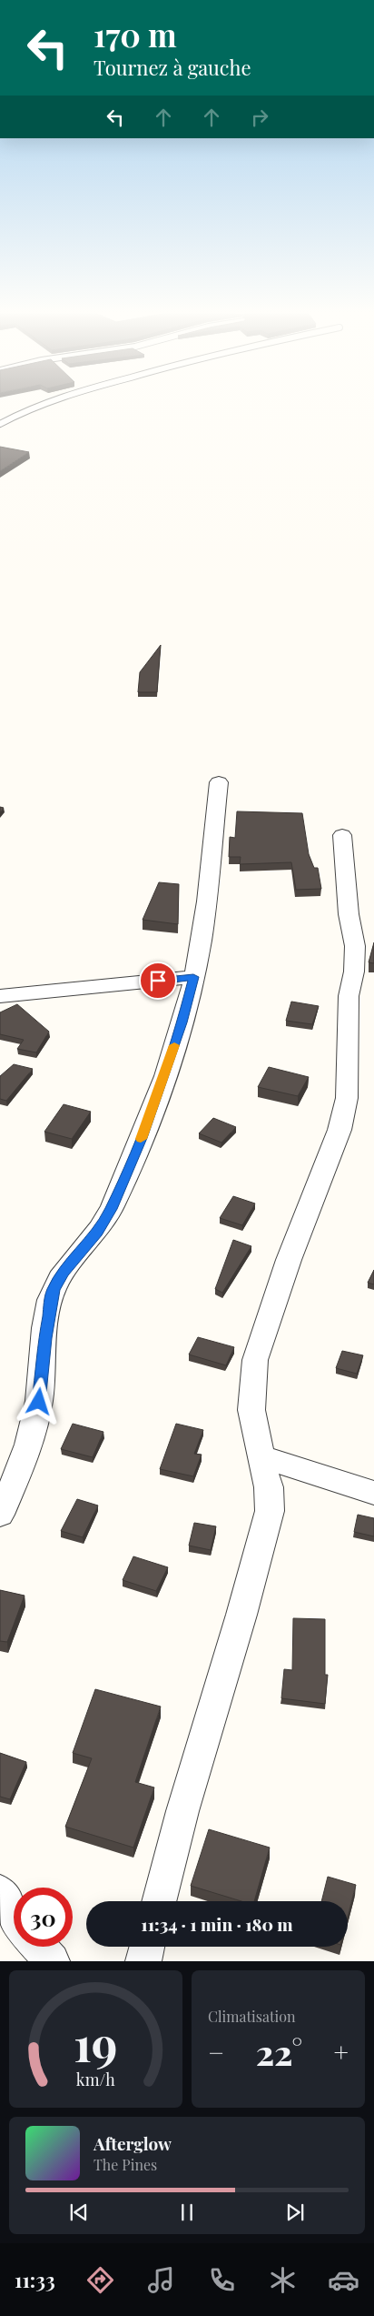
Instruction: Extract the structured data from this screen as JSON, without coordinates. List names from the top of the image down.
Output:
{
  "page": {
    "turn": ["170 m", "Tournez à gauche"],
    "limit": "30",
    "trip": "11:34 · 1 min · 180 m",
    "tile": "Climatisation",
    "heat": ["−", "22°", "+"],
    "song": ["Afterglow", "The Pines"],
    "tabs": "11:33",
    "gauge": ["19", "km/h"]
  }
}
